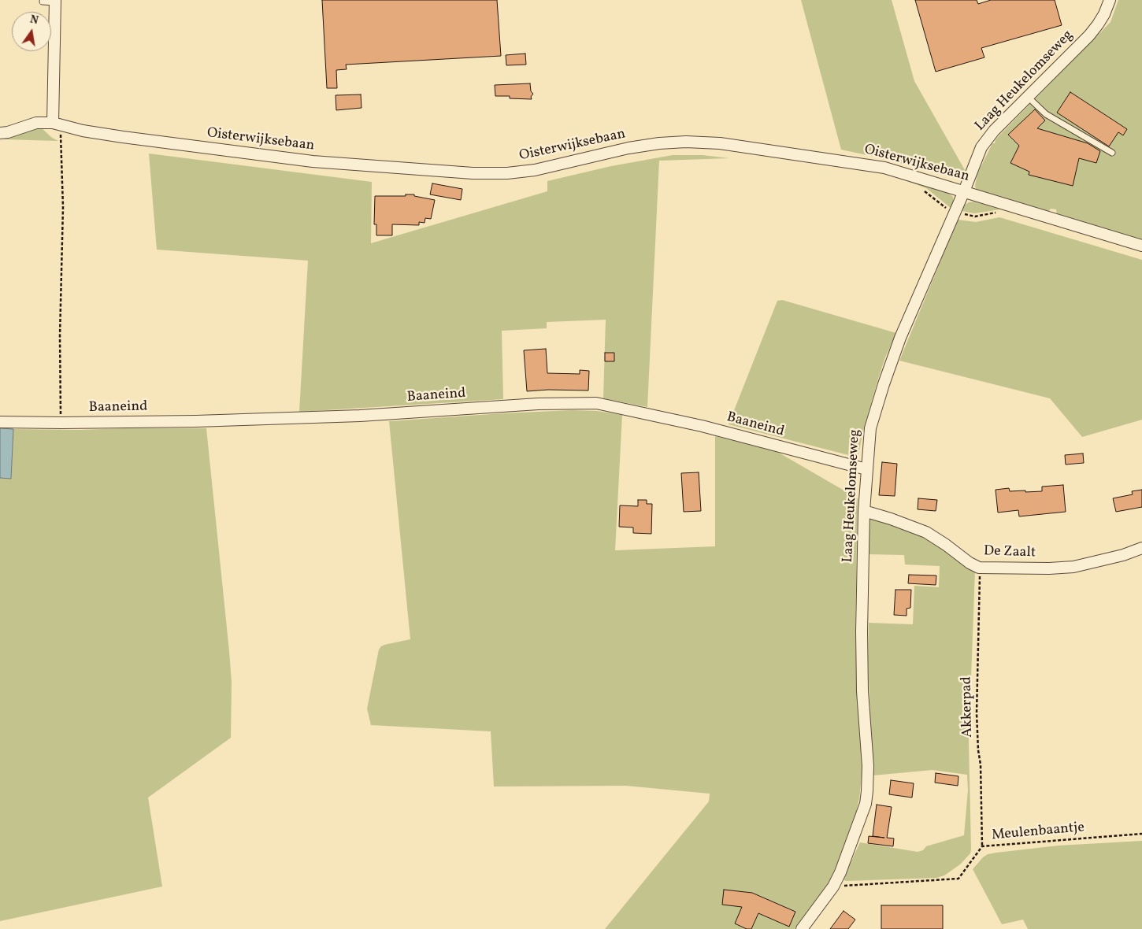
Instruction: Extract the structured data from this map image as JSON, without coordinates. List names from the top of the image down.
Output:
{
  "streets": {
    "street": [
      "Laag Heukelomseweg",
      "Oisterwijksebaan",
      "Baaneind",
      "De Zaalt"
    ],
    "path": ["Akkerpad", "Meulenbaantje"]
  },
  "crossings": [
    ["Laag Heukelomseweg", "Oisterwijksebaan"],
    ["Laag Heukelomseweg", "Baaneind"],
    ["Laag Heukelomseweg", "De Zaalt"],
    ["Laag Heukelomseweg", "Meulenbaantje"],
    ["De Zaalt", "Akkerpad"],
    ["Akkerpad", "Meulenbaantje"]
  ],
  "north": "top"
}
